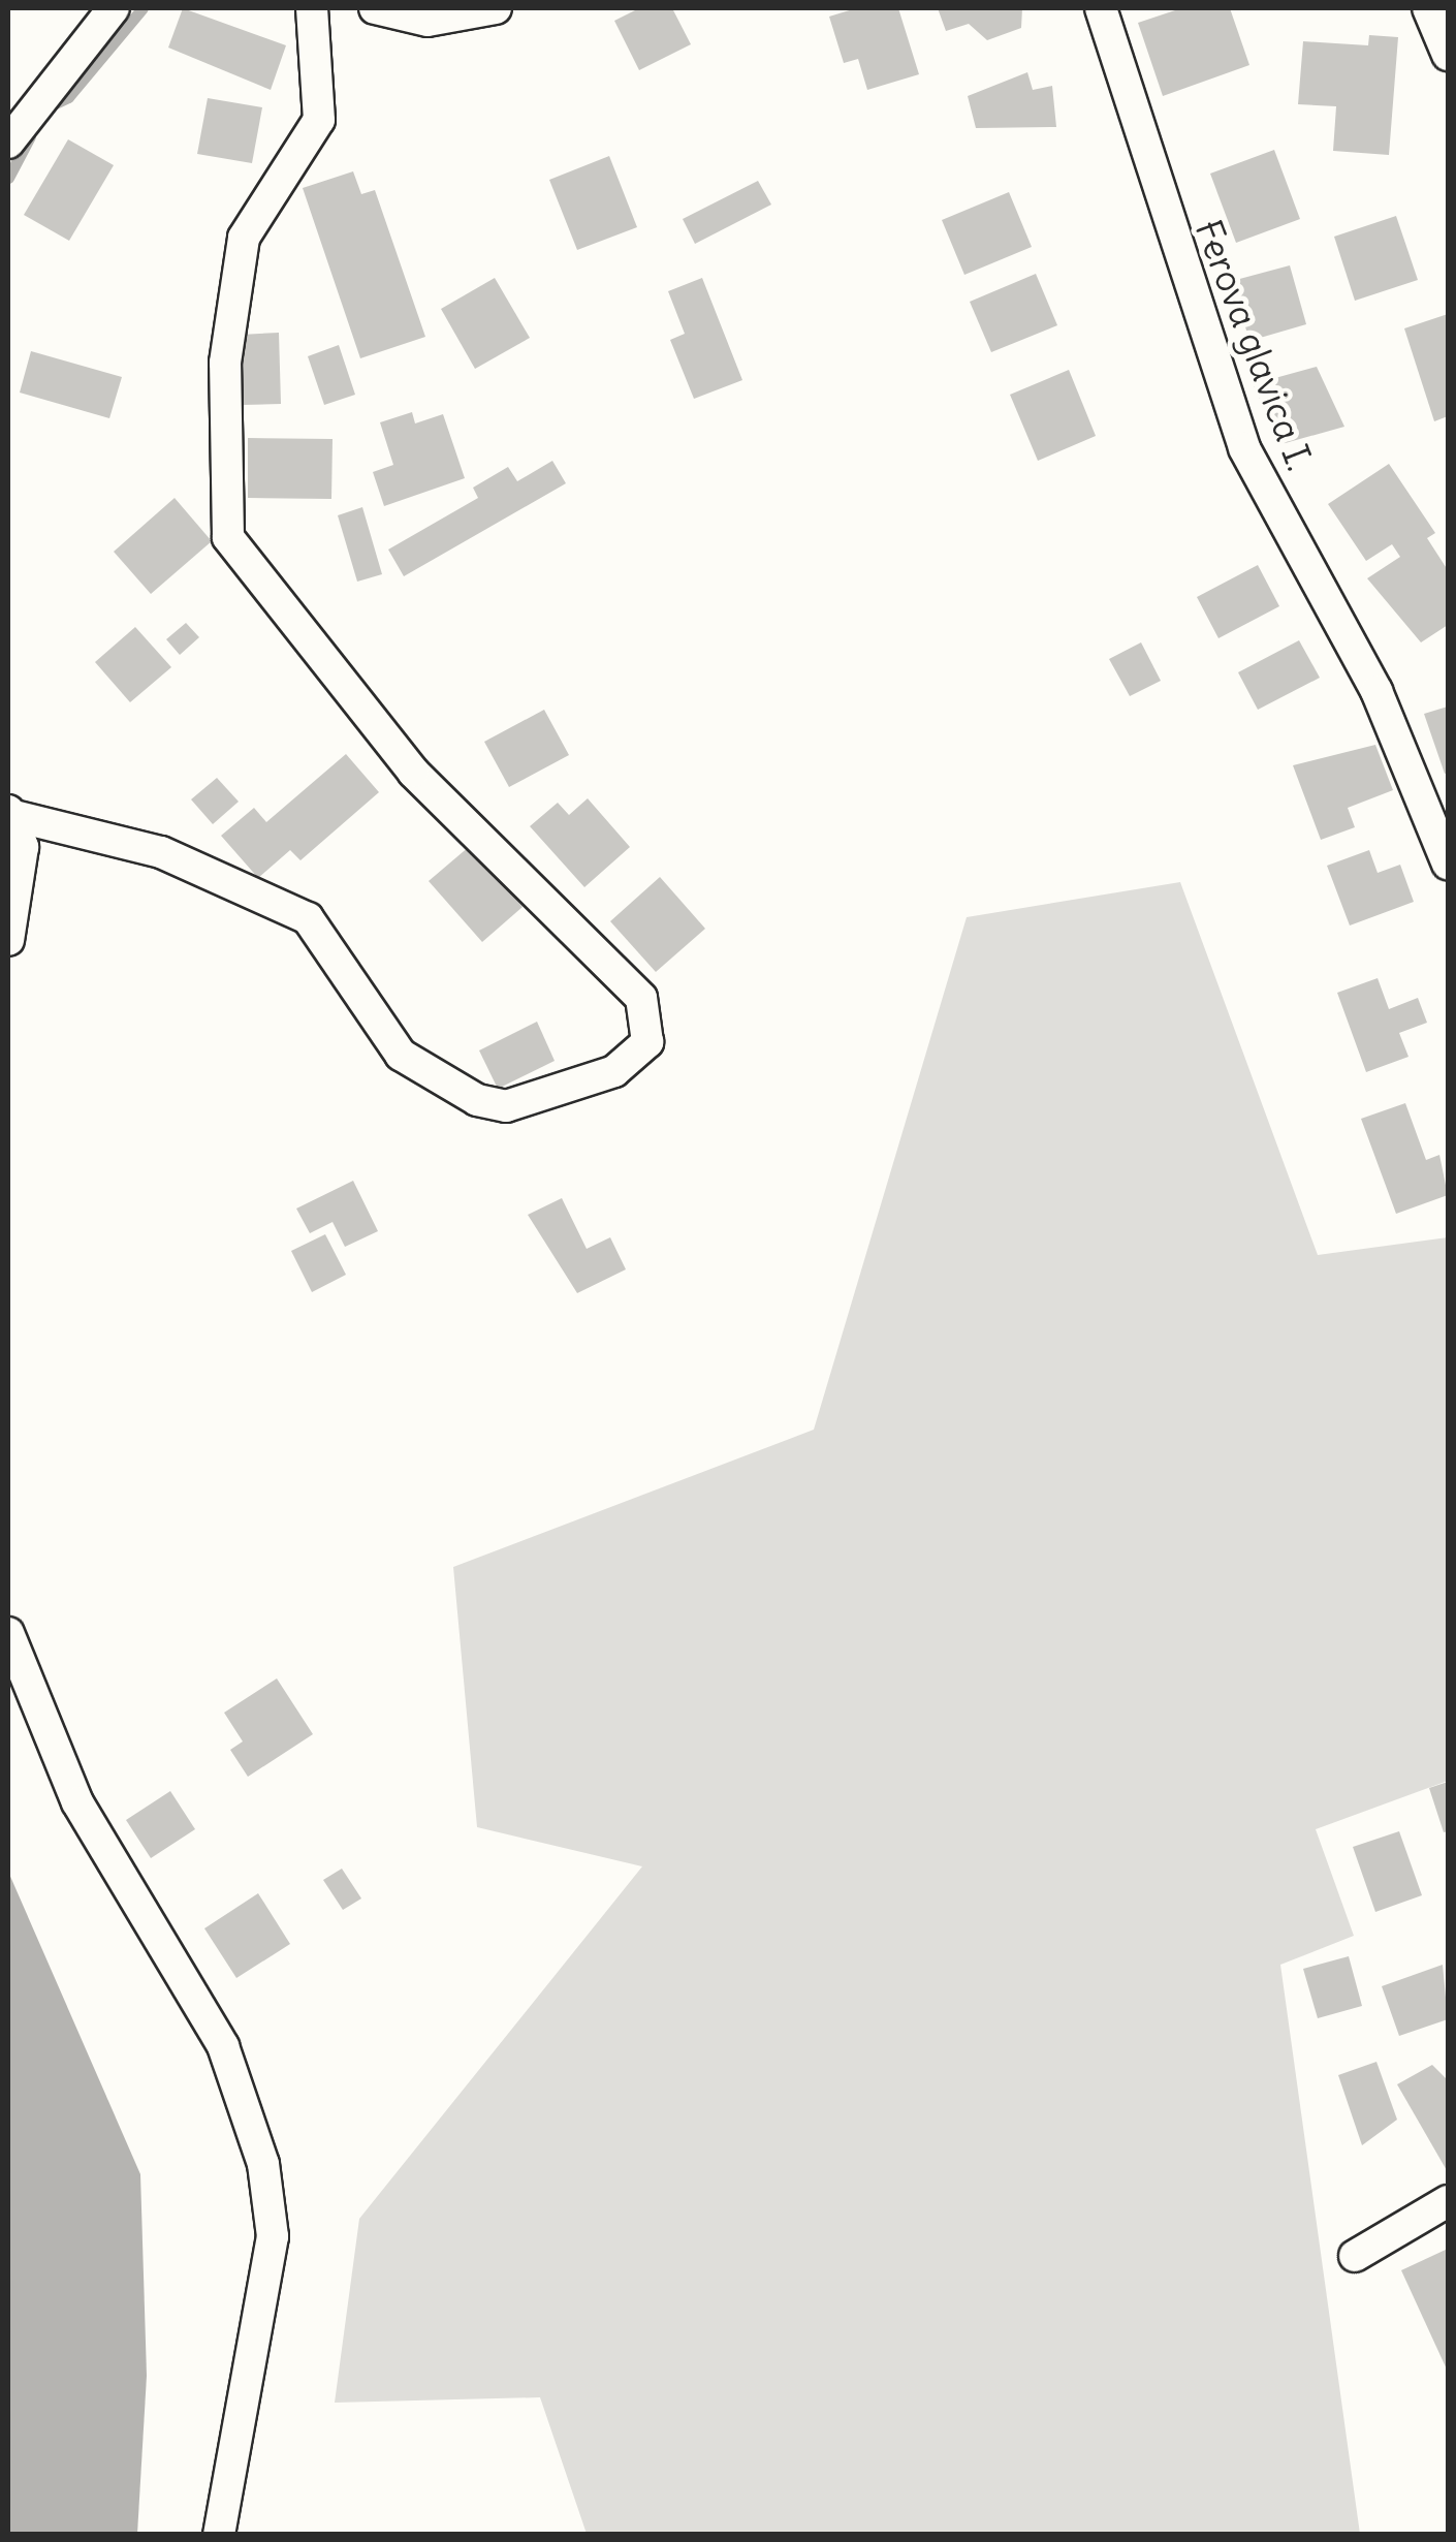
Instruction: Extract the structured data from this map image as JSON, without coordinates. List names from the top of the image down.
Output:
{
  "streets": {
    "street": ["Ferova glavica I."]
  }
}
